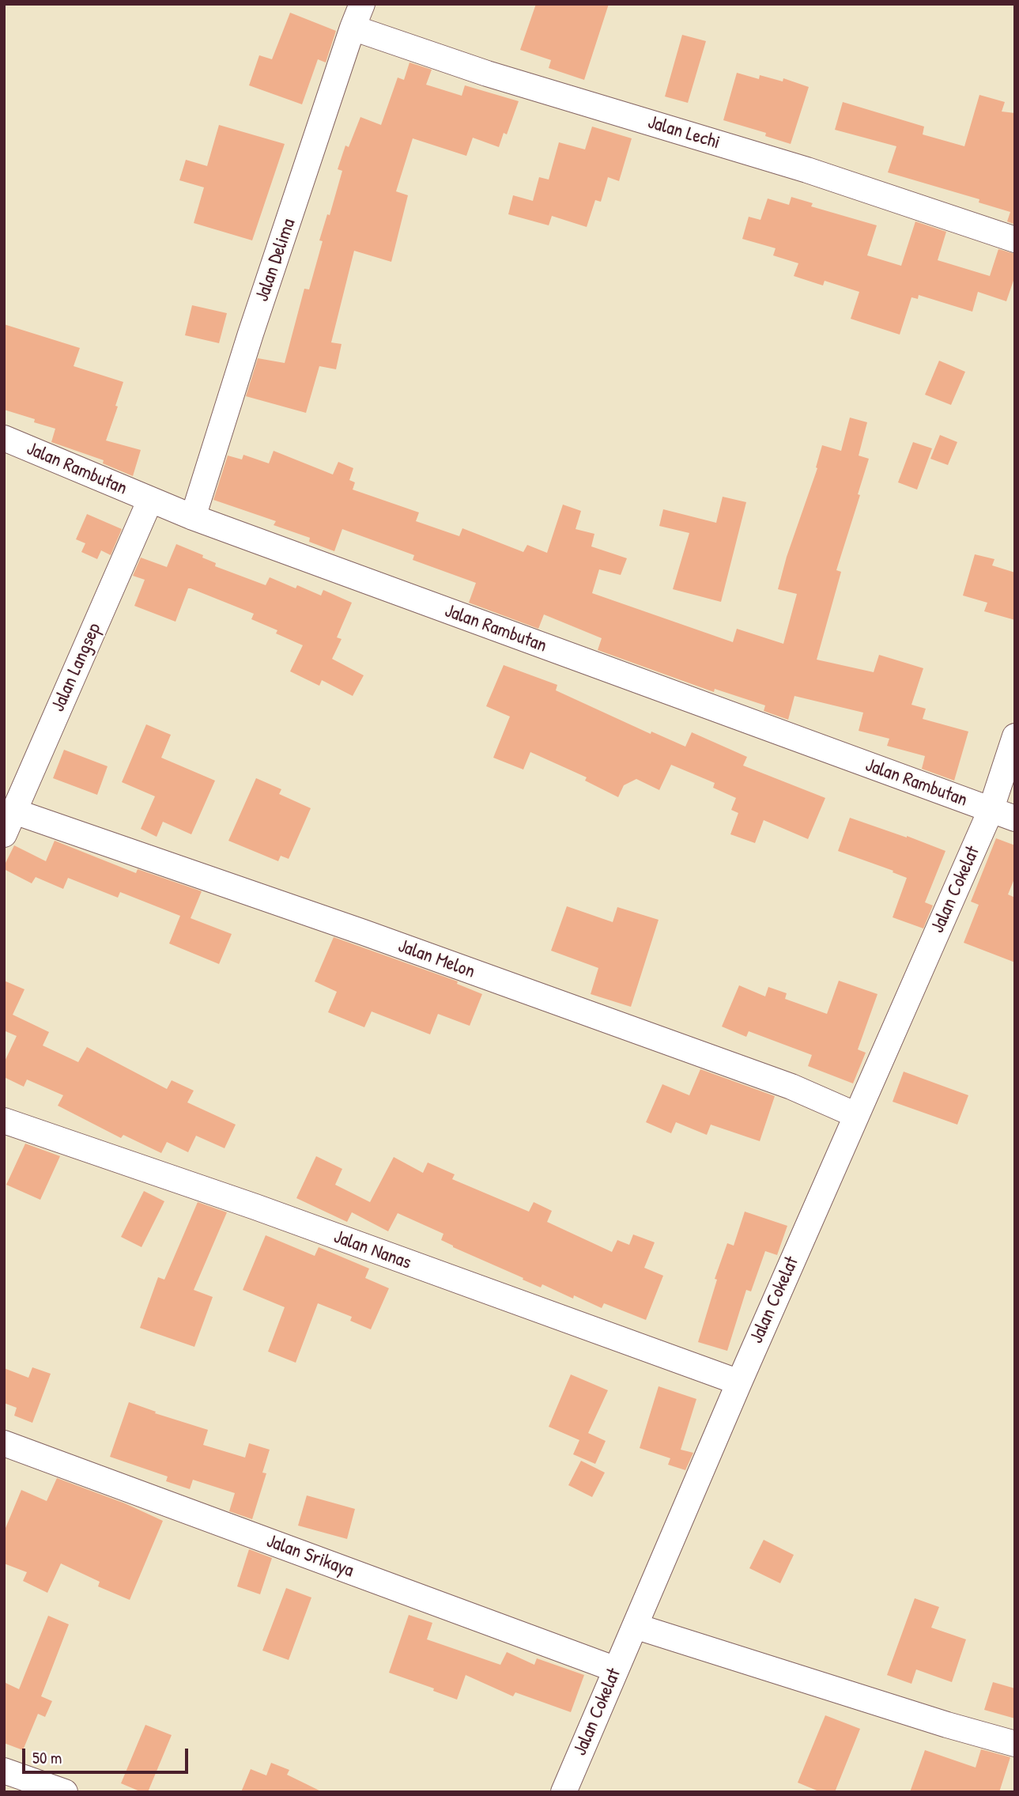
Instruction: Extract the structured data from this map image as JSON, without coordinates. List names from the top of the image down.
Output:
{
  "streets": {
    "street": [
      "Jalan Lechi",
      "Jalan Delima",
      "Jalan Rambutan",
      "Jalan Langsep",
      "Jalan Cokelat",
      "Jalan Melon",
      "Jalan Nanas",
      "Jalan Srikaya"
    ]
  },
  "crossings": [
    ["Jalan Lechi", "Jalan Delima"],
    ["Jalan Delima", "Jalan Rambutan"],
    ["Jalan Rambutan", "Jalan Langsep"],
    ["Jalan Rambutan", "Jalan Cokelat"],
    ["Jalan Langsep", "Jalan Melon"],
    ["Jalan Cokelat", "Jalan Melon"],
    ["Jalan Cokelat", "Jalan Nanas"],
    ["Jalan Cokelat", "Jalan Srikaya"]
  ],
  "scale_bar": "50 m"
}
